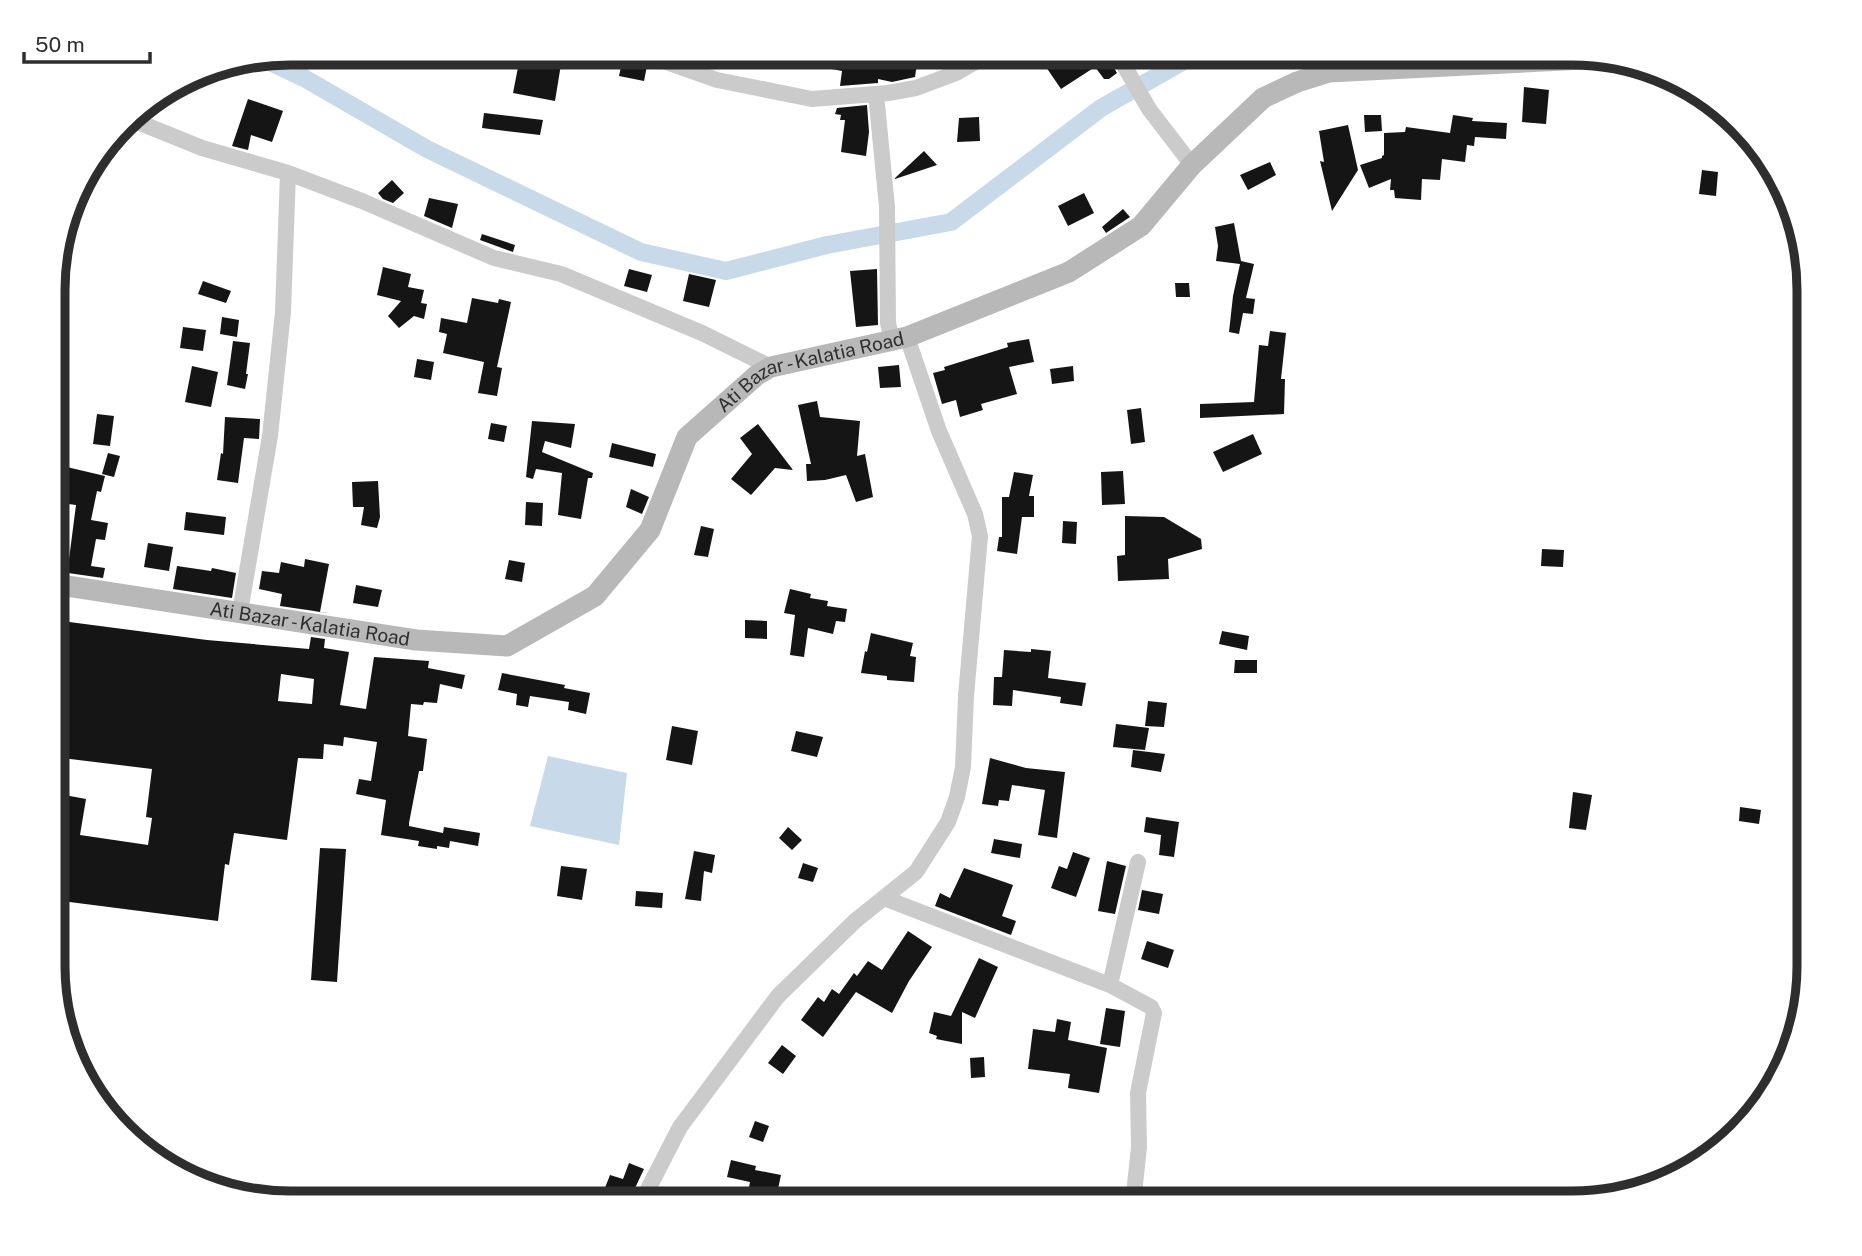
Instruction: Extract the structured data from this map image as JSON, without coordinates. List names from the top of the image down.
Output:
{
  "streets": {
    "main road": ["Ati Bazar - Kalatia Road"]
  },
  "scale_bar": "50 m"
}
